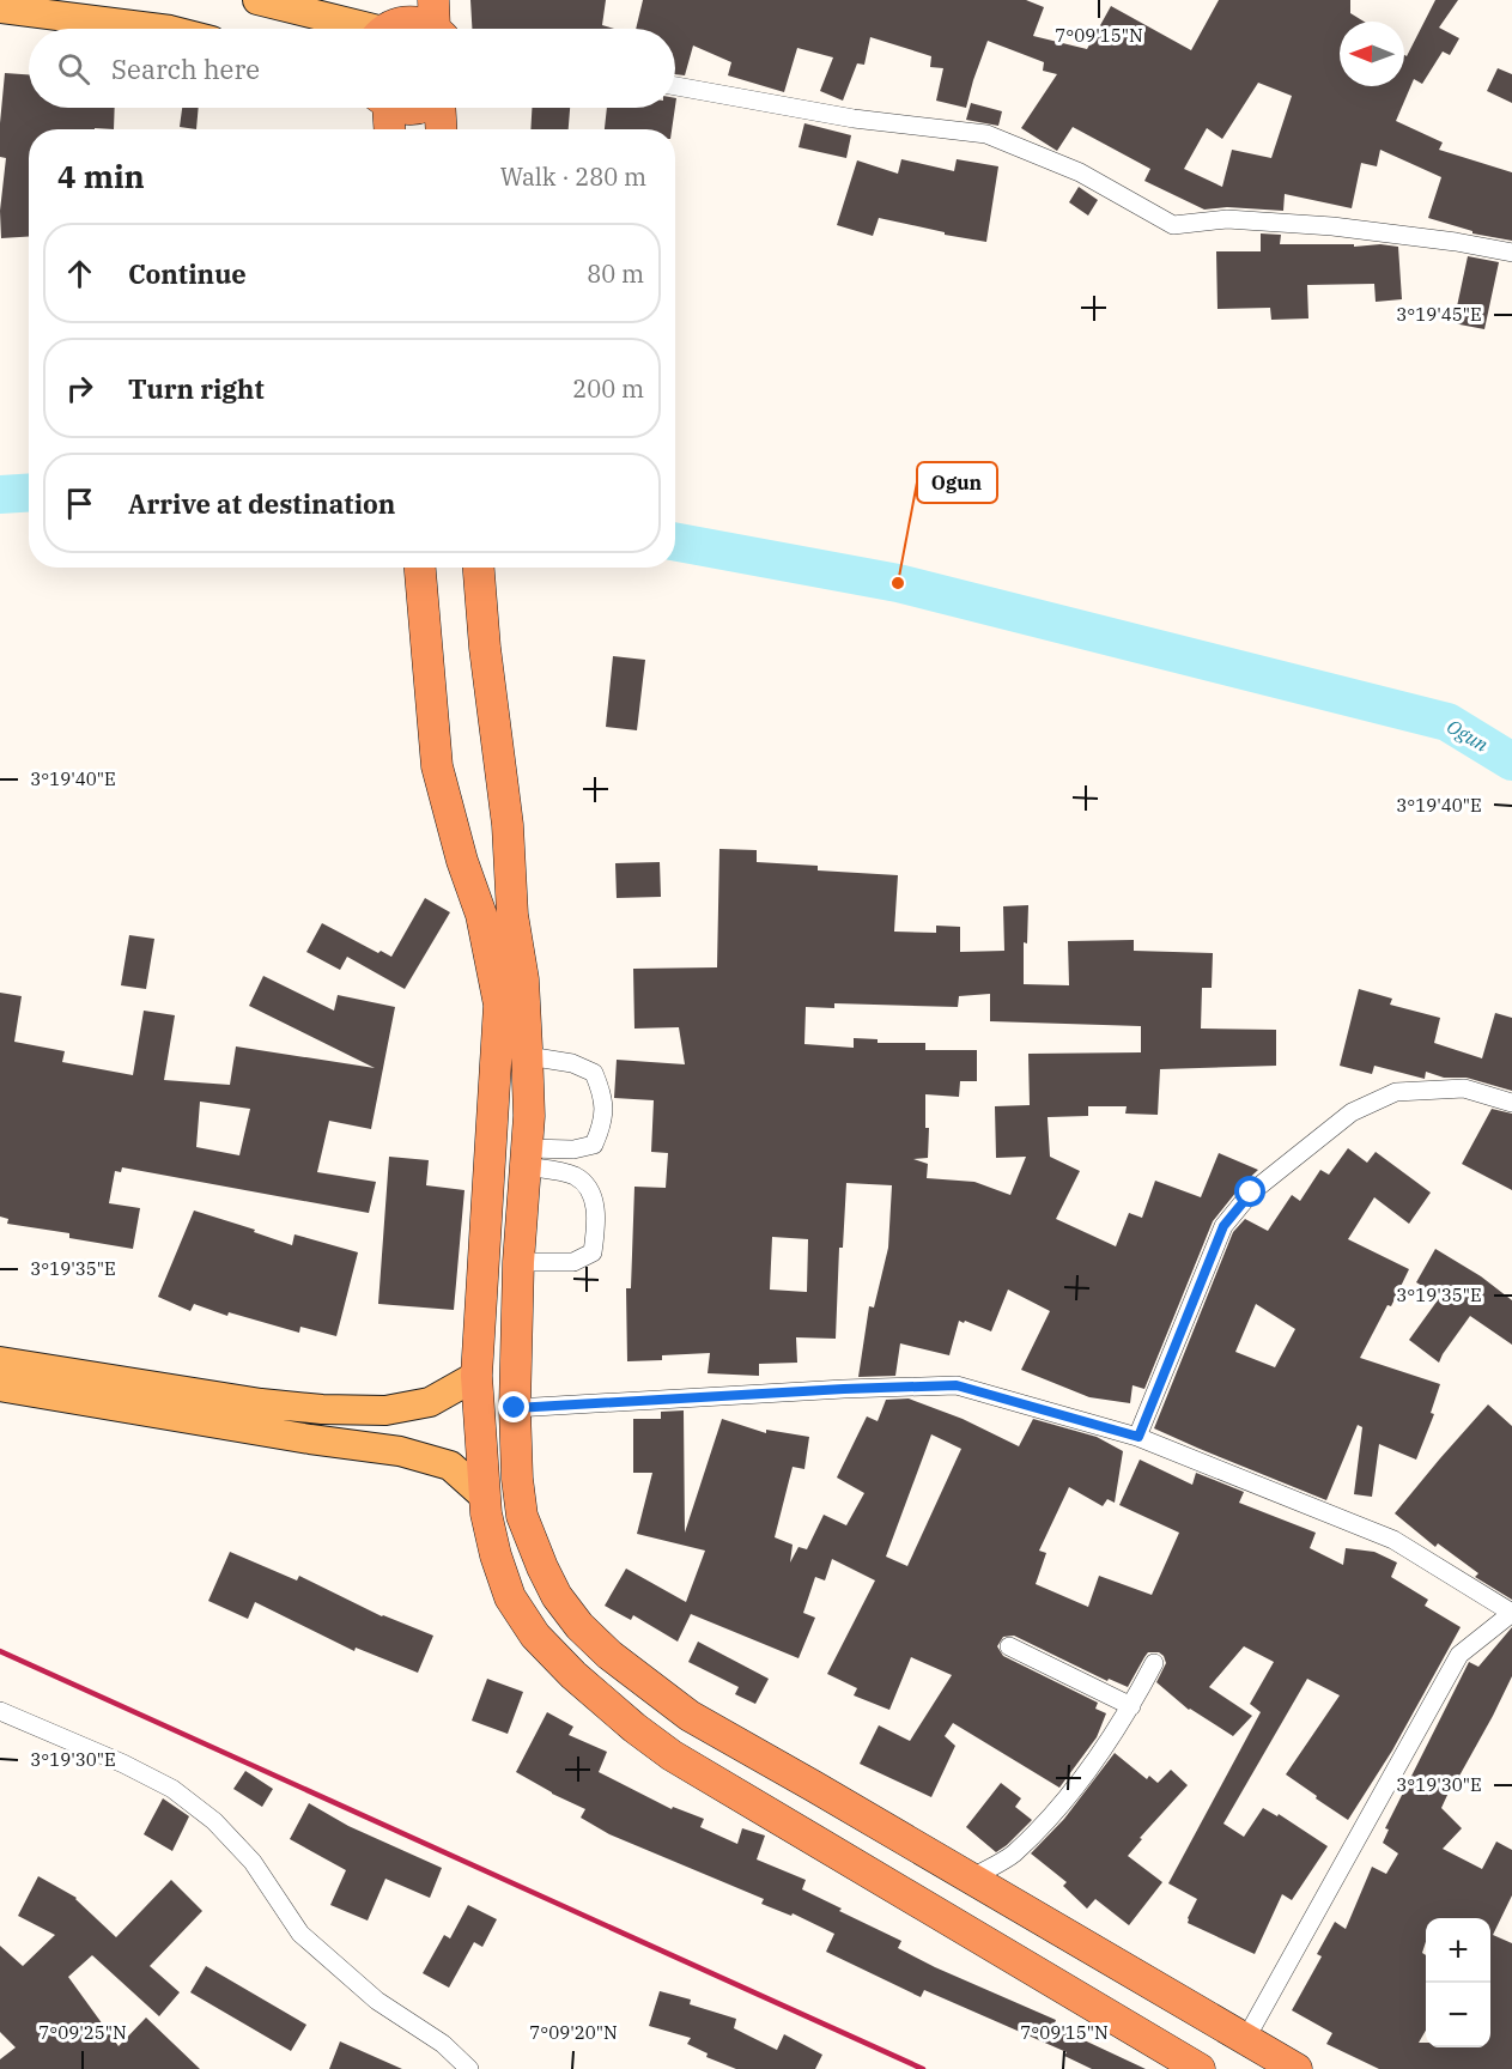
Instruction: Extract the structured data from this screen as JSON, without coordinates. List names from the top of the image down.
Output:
{
  "water": ["Ogun"],
  "places": ["Ogun"],
  "north": "left",
  "page": {
    "search": "Search here",
    "heading": ["4 min", "Walk · 280 m"],
    "list": [
      ["Continue", "80 m"],
      ["Turn right", "200 m"],
      "Arrive at destination"
    ],
    "map_buttons": ["+", "−"]
  },
  "coordinates": [
    "7°09'15\"N",
    "3°19'45\"E",
    "3°19'40\"E",
    "3°19'35\"E",
    "3°19'30\"E",
    "7°09'25\"N",
    "7°09'20\"N"
  ]
}
